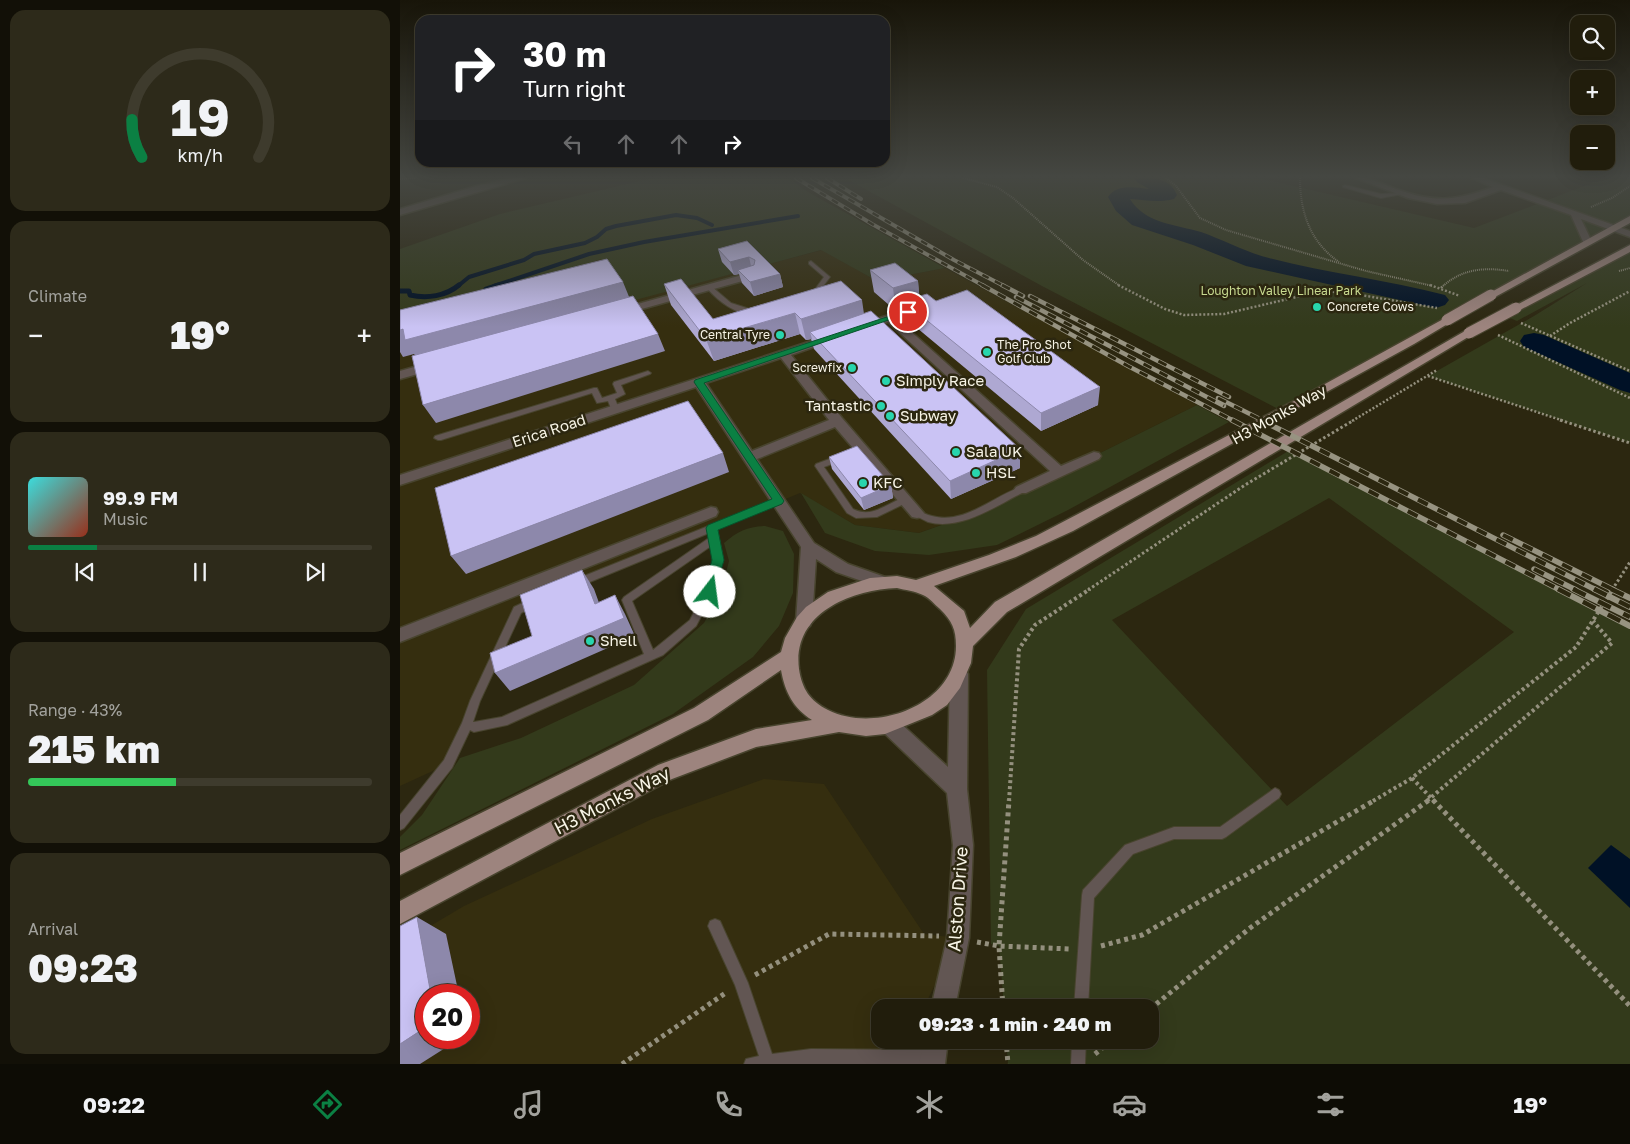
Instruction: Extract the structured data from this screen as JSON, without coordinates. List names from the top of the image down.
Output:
{
  "streets": {
    "main road": ["H3 Monks Way"],
    "street": ["Erica Road", "Alston Drive"]
  },
  "crossings": [
    ["H3 Monks Way", "Alston Drive"]
  ],
  "parks": ["Loughton Valley Linear Park"],
  "places": [
    "Concrete Cows",
    "Central Tyre",
    "The Pro Shot Golf Club",
    "Screwfix",
    "Simply Race",
    "Tantastic",
    "Subway",
    "Sala UK",
    "HSL",
    "KFC",
    "Shell"
  ],
  "page": {
    "map_buttons": ["+", "−"],
    "turn": ["30 m", "Turn right"],
    "tile": [
      "Climate",
      ["Range · 43%", "215 km"],
      ["Arrival", "09:23"]
    ],
    "heat": ["−", "19°", "+"],
    "song": ["99.9 FM", "Music"],
    "limit": "20",
    "trip": "09:23 · 1 min · 240 m",
    "tabs": ["09:22", "19°"],
    "gauge": ["19", "km/h"]
  }
}
